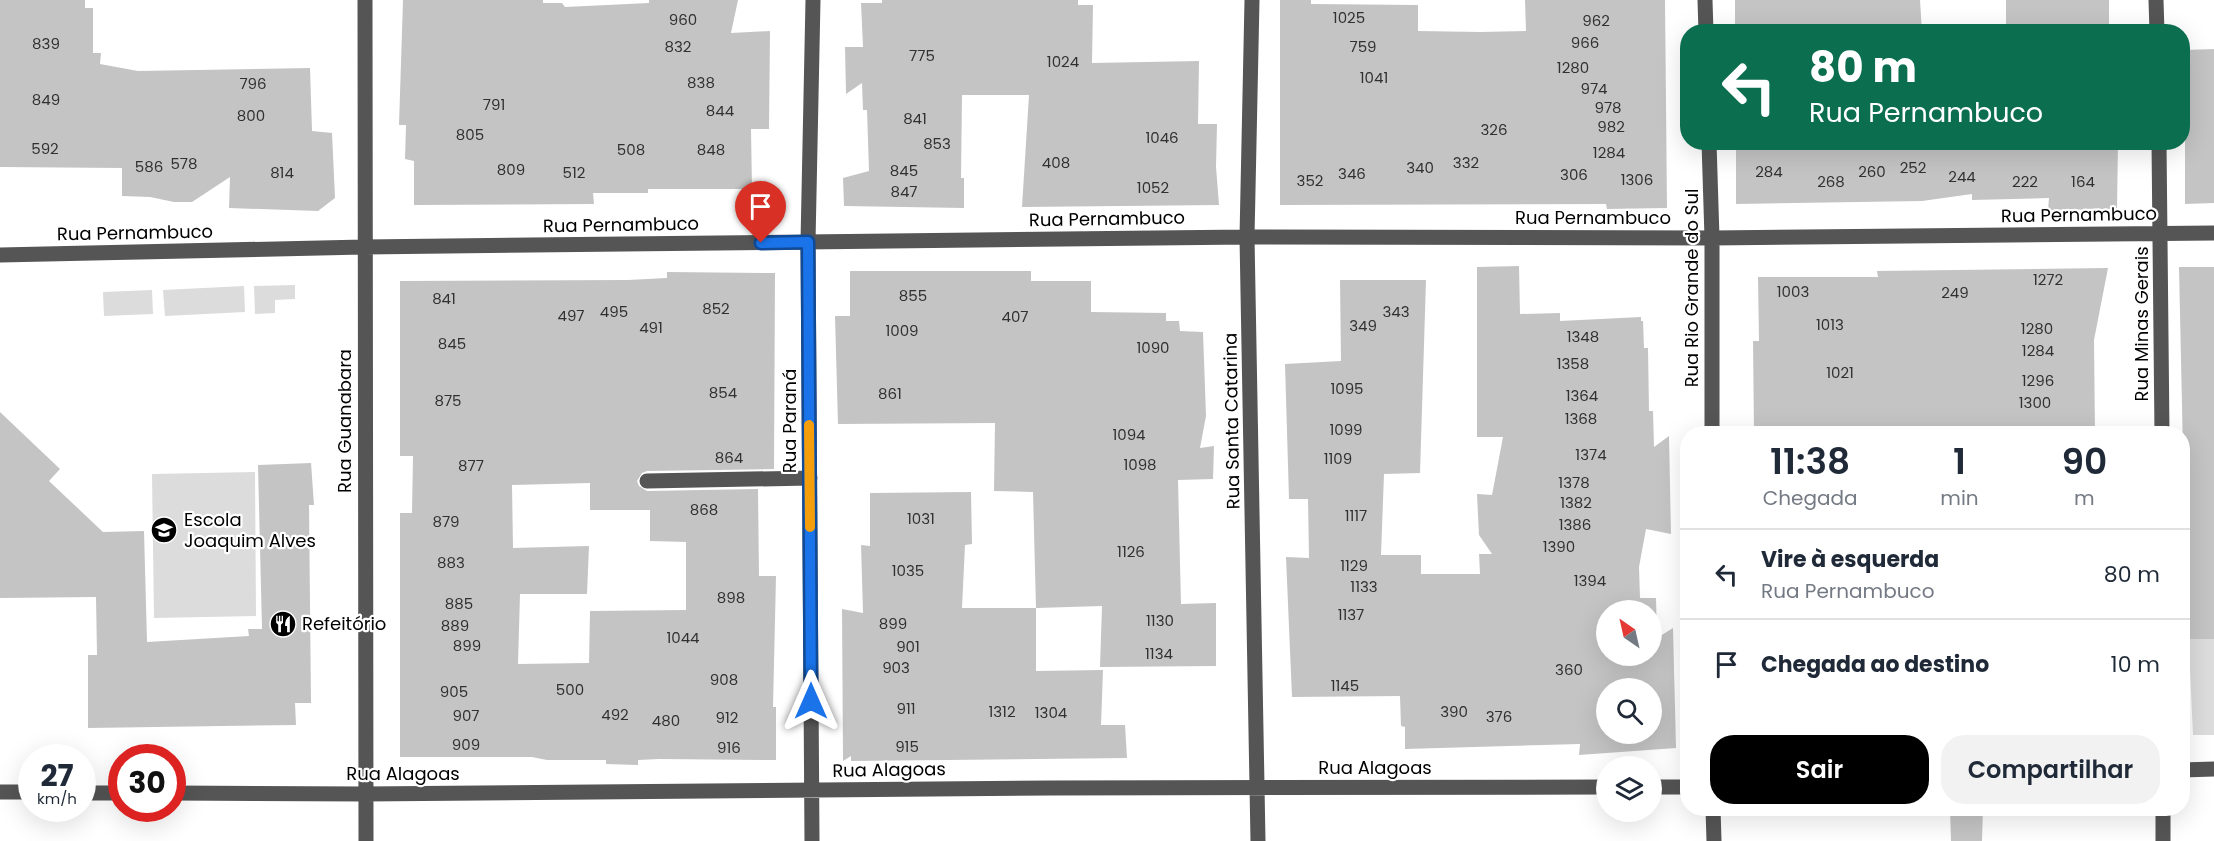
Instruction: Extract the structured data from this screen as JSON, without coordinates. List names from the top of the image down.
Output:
{
  "streets": {
    "street": [
      "Rua Pernambuco",
      "Rua Rio Grande do Sul",
      "Rua Minas Gerais",
      "Rua Guanabara",
      "Rua Paraná",
      "Rua Santa Catarina",
      "Rua Alagoas"
    ]
  },
  "crossings": [
    ["Rua Pernambuco", "Rua Rio Grande do Sul"],
    ["Rua Pernambuco", "Rua Minas Gerais"],
    ["Rua Pernambuco", "Rua Guanabara"],
    ["Rua Pernambuco", "Rua Paraná"],
    ["Rua Pernambuco", "Rua Santa Catarina"],
    ["Rua Guanabara", "Rua Alagoas"],
    ["Rua Paraná", "Rua Alagoas"],
    ["Rua Santa Catarina", "Rua Alagoas"]
  ],
  "places": {
    "school or university": ["Escola Joaquim Alves"],
    "restaurant": ["Refeitório"]
  },
  "house_numbers": [
    "1025",
    "960",
    "962",
    "966",
    "839",
    "832",
    "759",
    "775",
    "1024",
    "1280",
    "1041",
    "838",
    "796",
    "974",
    "849",
    "791",
    "978",
    "844",
    "800",
    "841",
    "982",
    "326",
    "805",
    "1046",
    "853",
    "592",
    "508",
    "848",
    "1284",
    "408",
    "332",
    "578",
    "586",
    "340",
    "252",
    "809",
    "845",
    "284",
    "260",
    "814",
    "512",
    "346",
    "306",
    "244",
    "1306",
    "352",
    "268",
    "222",
    "164",
    "1052",
    "847",
    "1272",
    "1003",
    "249",
    "855",
    "841",
    "852",
    "495",
    "343",
    "497",
    "407",
    "1013",
    "349",
    "491",
    "1280",
    "1009",
    "1348",
    "845",
    "1090",
    "1284",
    "1358",
    "1021",
    "1296",
    "1095",
    "854",
    "861",
    "1364",
    "875",
    "1300",
    "1368",
    "1099",
    "1094",
    "1374",
    "864",
    "1109",
    "1098",
    "877",
    "1378",
    "1382",
    "868",
    "1117",
    "1031",
    "879",
    "1386",
    "1390",
    "1126",
    "883",
    "1129",
    "1035",
    "1394",
    "1133",
    "898",
    "885",
    "1137",
    "1130",
    "899",
    "889",
    "1044",
    "899",
    "901",
    "1134",
    "903",
    "360",
    "908",
    "1145",
    "500",
    "905",
    "911",
    "1312",
    "390",
    "1304",
    "492",
    "907",
    "376",
    "912",
    "480",
    "909",
    "915",
    "916"
  ],
  "north": "top left",
  "page": {
    "turn": ["80 m", "Rua Pernambuco"],
    "eta": [
      "11:38",
      "Chegada",
      "1",
      "min",
      "90",
      "m"
    ],
    "list": [
      {
        "name": "Vire à esquerda",
        "note": "Rua Pernambuco",
        "value": "80 m"
      },
      {
        "name": "Chegada ao destino",
        "value": "10 m"
      }
    ],
    "buttons": ["Sair", "Compartilhar"],
    "speed": "27 km/h",
    "limit": "30"
  }
}
